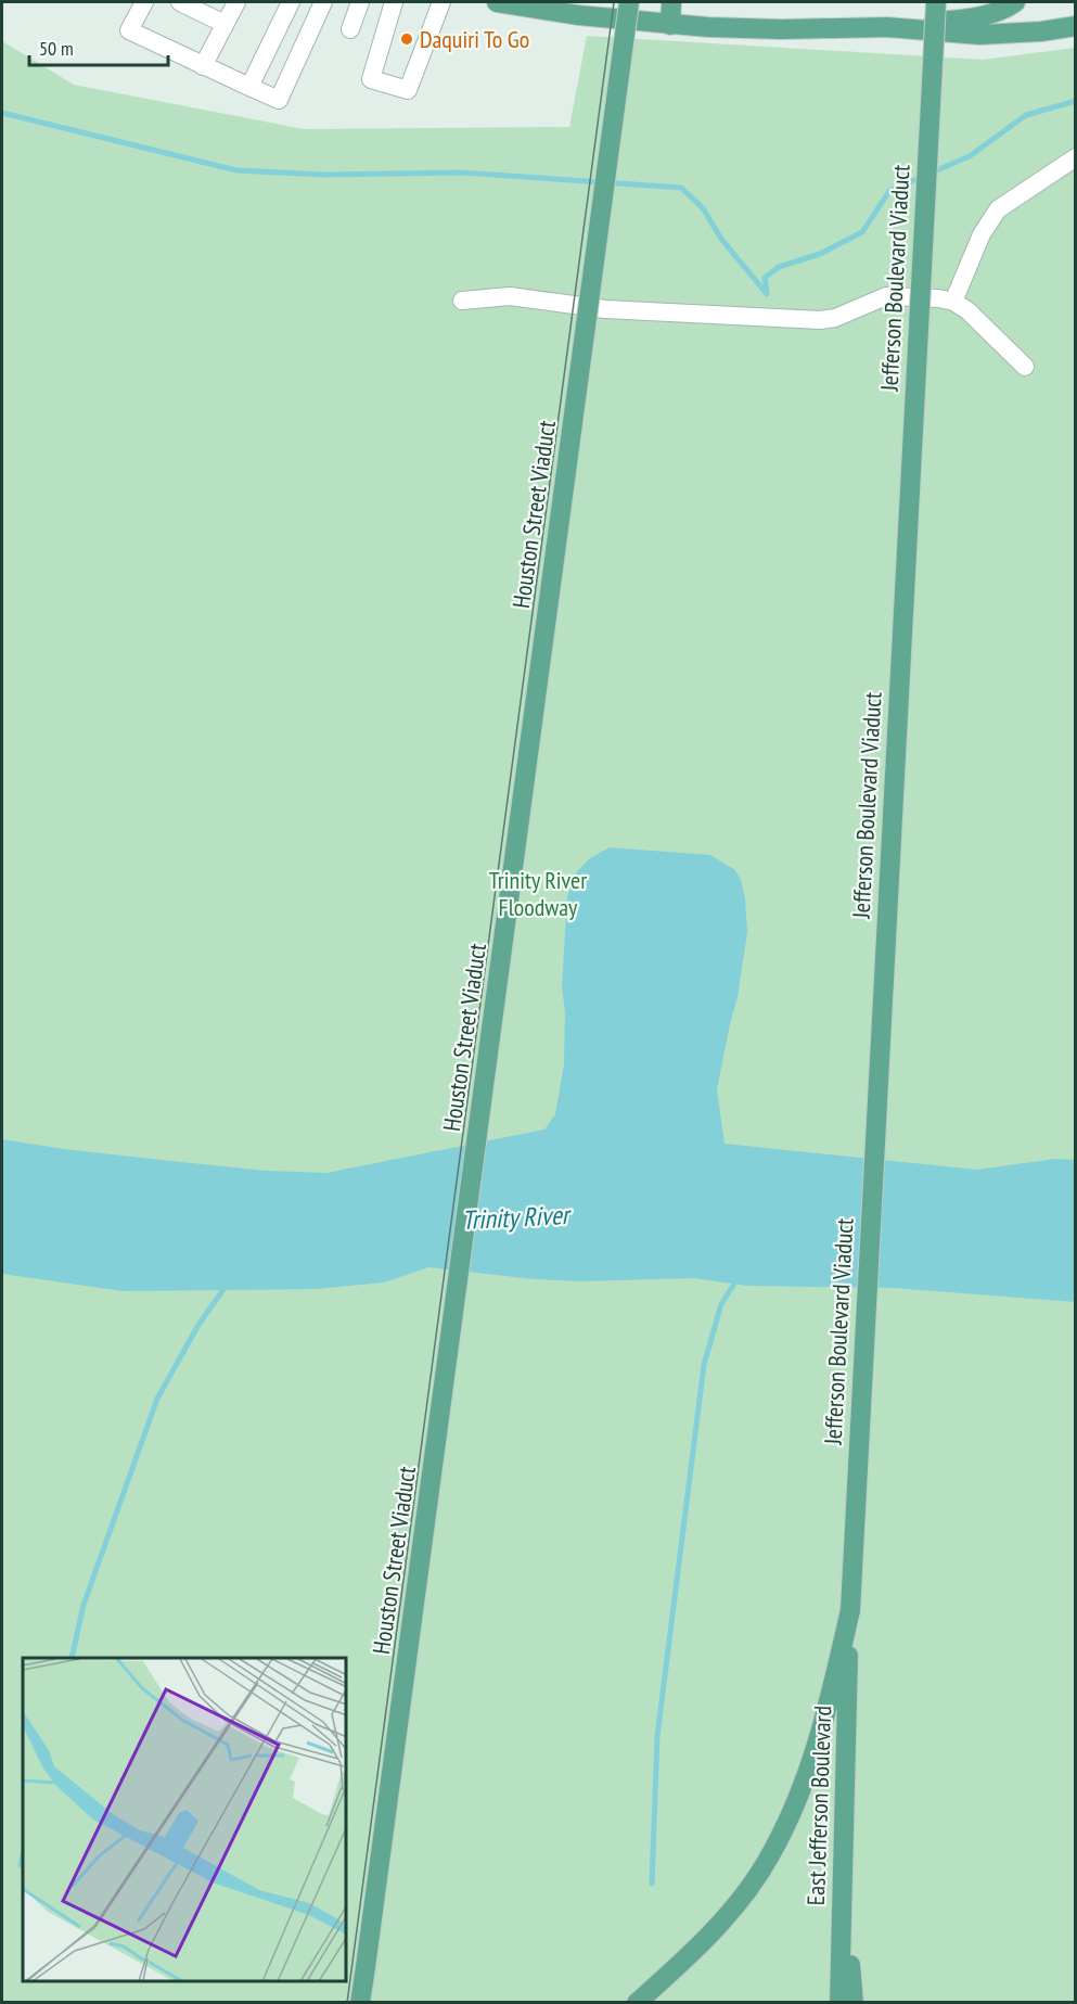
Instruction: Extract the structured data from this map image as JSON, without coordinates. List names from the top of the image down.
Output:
{
  "streets": {
    "main road": ["Jefferson Boulevard Viaduct", "Houston Street Viaduct", "East Jefferson Boulevard"]
  },
  "crossings": [
    ["Jefferson Boulevard Viaduct", "East Jefferson Boulevard"]
  ],
  "water": ["Trinity River"],
  "parks": ["Trinity River Floodway"],
  "places": ["Daquiri To Go"],
  "scale_bar": "50 m"
}
